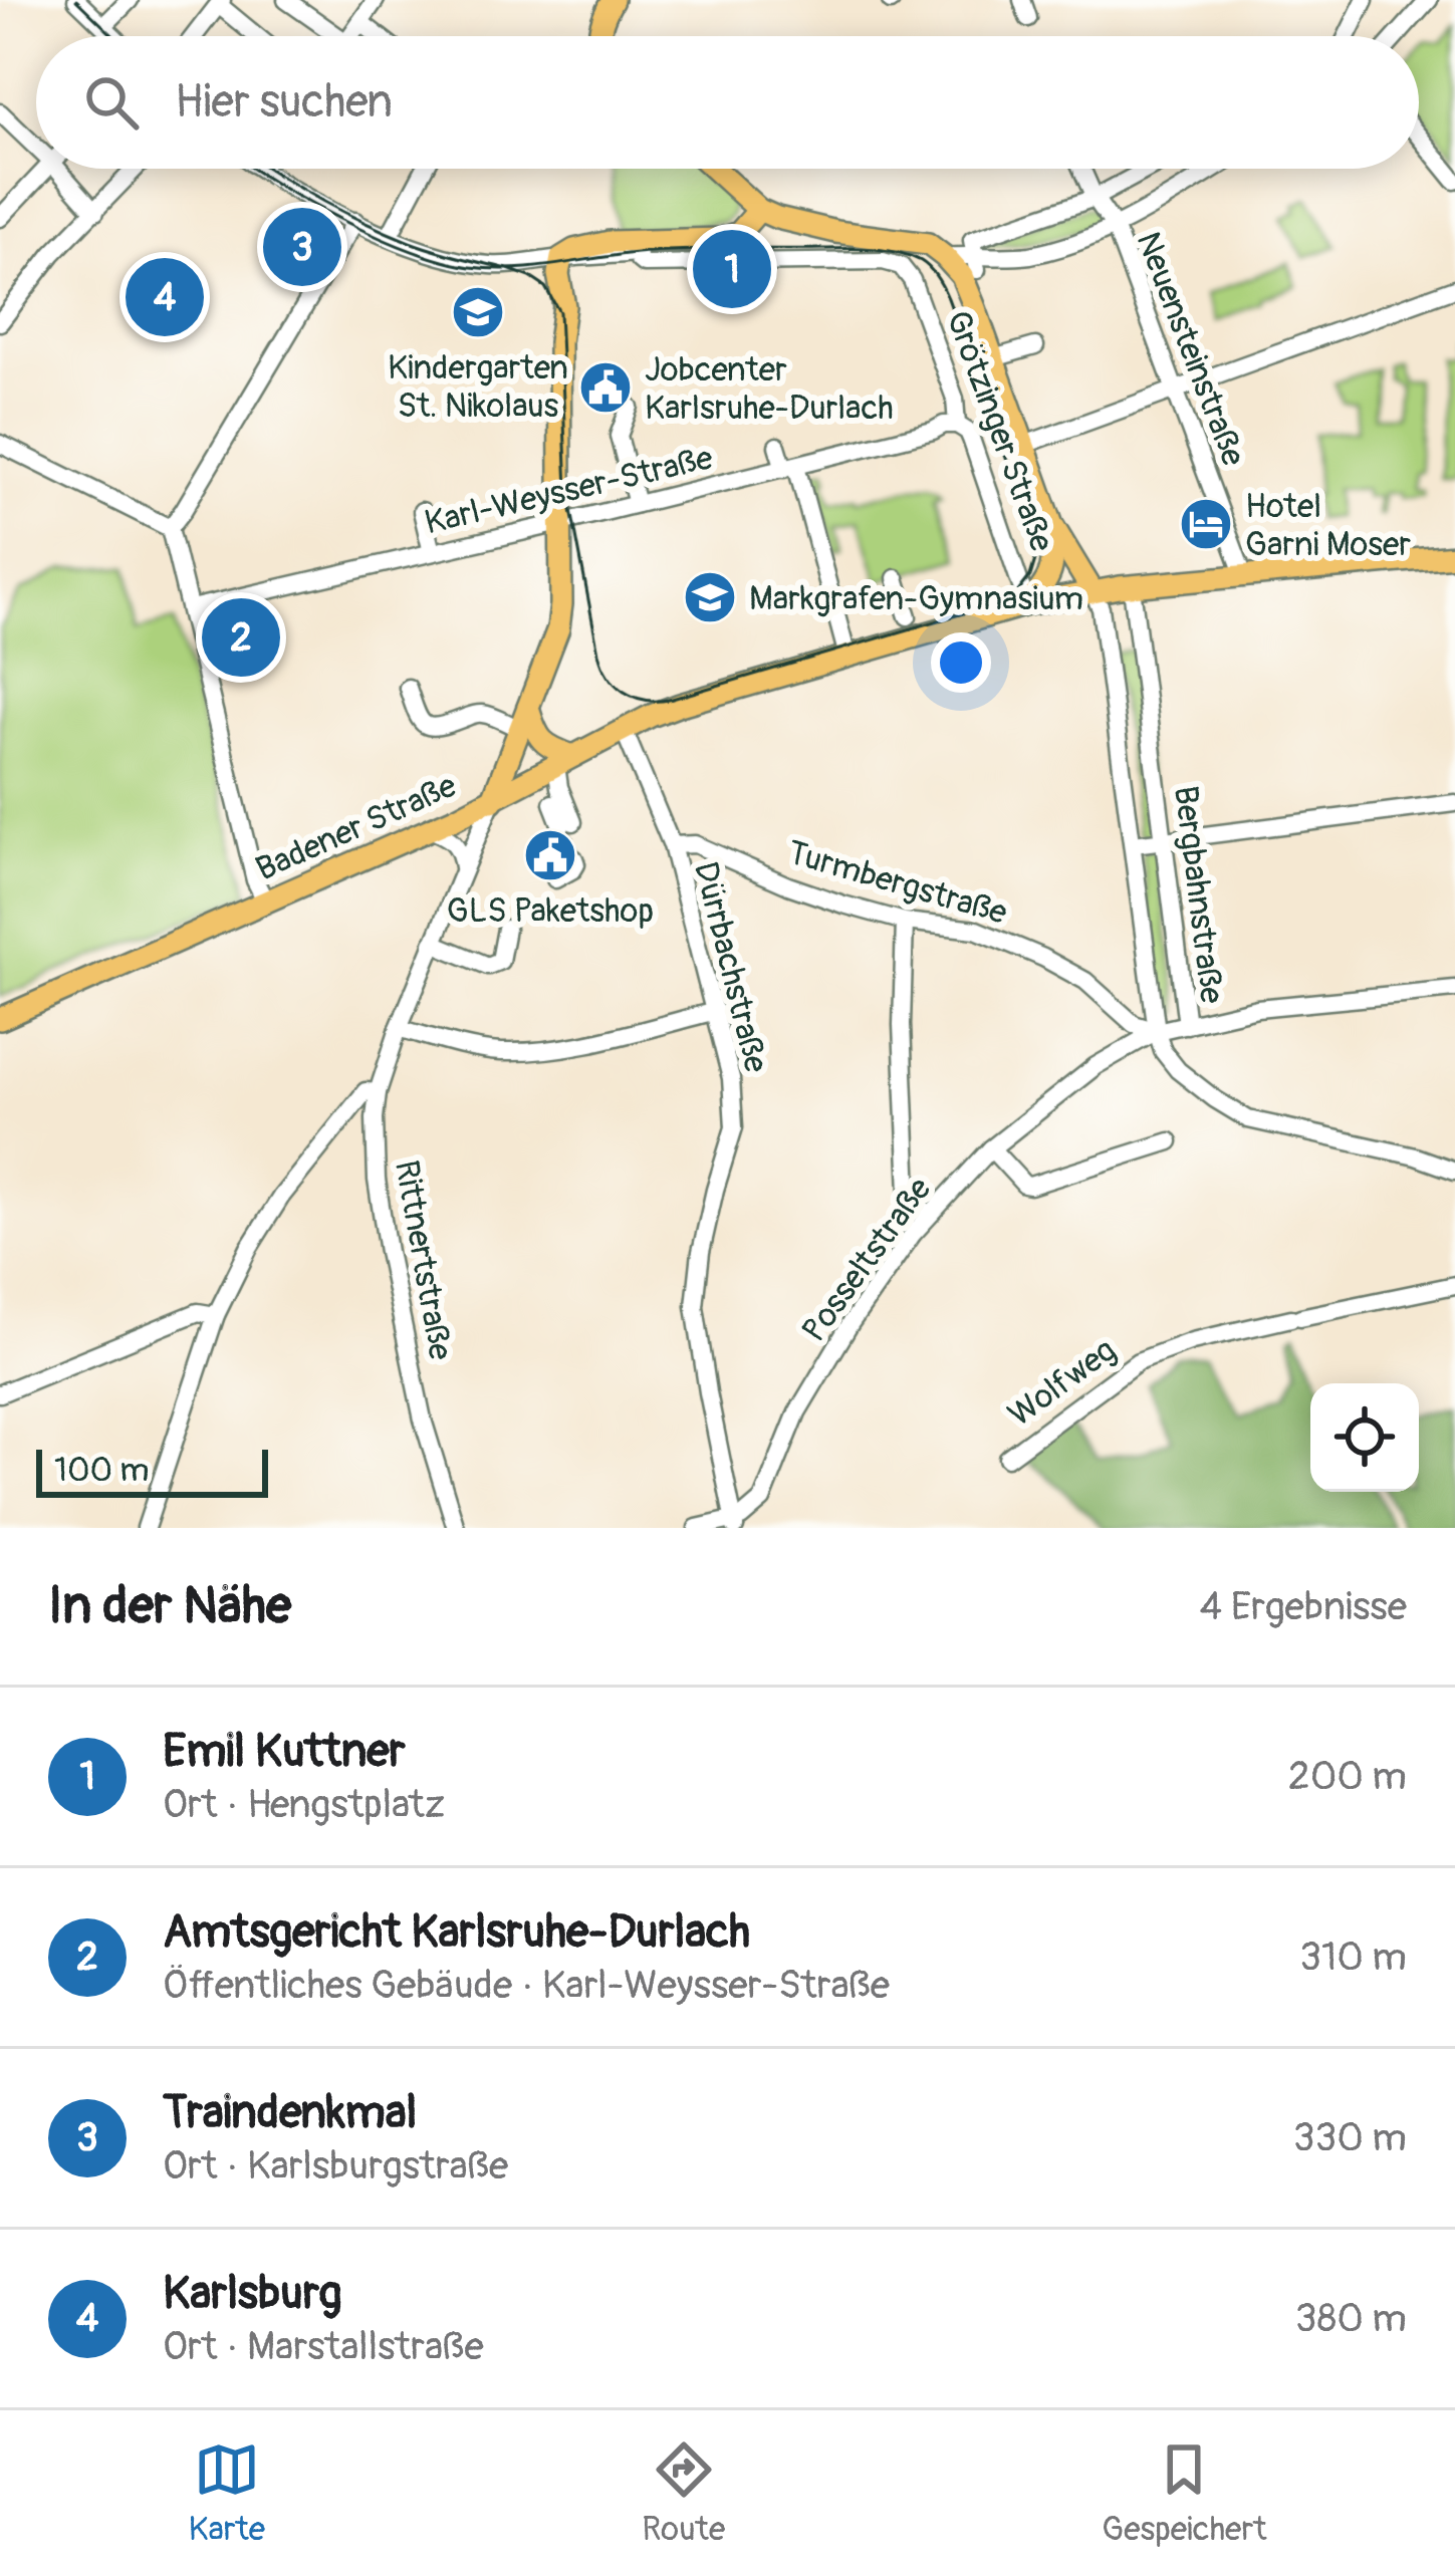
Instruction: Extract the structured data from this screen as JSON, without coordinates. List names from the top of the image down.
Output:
{
  "streets": {
    "main road": ["Grötzinger Straße", "Badener Straße"],
    "street": [
      "Neuensteinstraße",
      "Karl-Weysser-Straße",
      "Turmbergstraße",
      "Bergbahnstraße",
      "Dürrbachstraße",
      "Posseltstraße",
      "Rittnertstraße",
      "Wolfweg"
    ]
  },
  "crossings": [
    ["Grötzinger Straße", "Karl-Weysser-Straße"],
    ["Grötzinger Straße", "Bergbahnstraße"],
    ["Karl-Weysser-Straße", "Badener Straße"],
    ["Badener Straße", "Rittnertstraße"],
    ["Turmbergstraße", "Bergbahnstraße"],
    ["Turmbergstraße", "Dürrbachstraße"],
    ["Turmbergstraße", "Posseltstraße"],
    ["Bergbahnstraße", "Posseltstraße"],
    ["Dürrbachstraße", "Posseltstraße"]
  ],
  "places": {
    "school or university": ["Kindergarten St. Nikolaus", "Markgrafen-Gymnasium"],
    "public building": ["Jobcenter Karlsruhe-Durlach", "GLS Paketshop"],
    "hotel": ["Hotel Garni Moser"]
  },
  "scale_bar": "100 m",
  "page": {
    "search": "Hier suchen",
    "pins": [
      "3",
      "1",
      "4",
      "2"
    ],
    "scale": "100 m",
    "heading": ["In der Nähe", "4 Ergebnisse"],
    "list": [
      {
        "mark": "1",
        "name": "Emil Kuttner",
        "note": "Ort · Hengstplatz",
        "value": "200 m"
      },
      {
        "mark": "2",
        "name": "Amtsgericht Karlsruhe-Durlach",
        "note": "Öffentliches Gebäude · Karl-Weysser-Straße",
        "value": "310 m"
      },
      {
        "mark": "3",
        "name": "Traindenkmal",
        "note": "Ort · Karlsburgstraße",
        "value": "330 m"
      },
      {
        "mark": "4",
        "name": "Karlsburg",
        "note": "Ort · Marstallstraße",
        "value": "380 m"
      }
    ],
    "nav": ["Karte", "Route", "Gespeichert"]
  }
}
